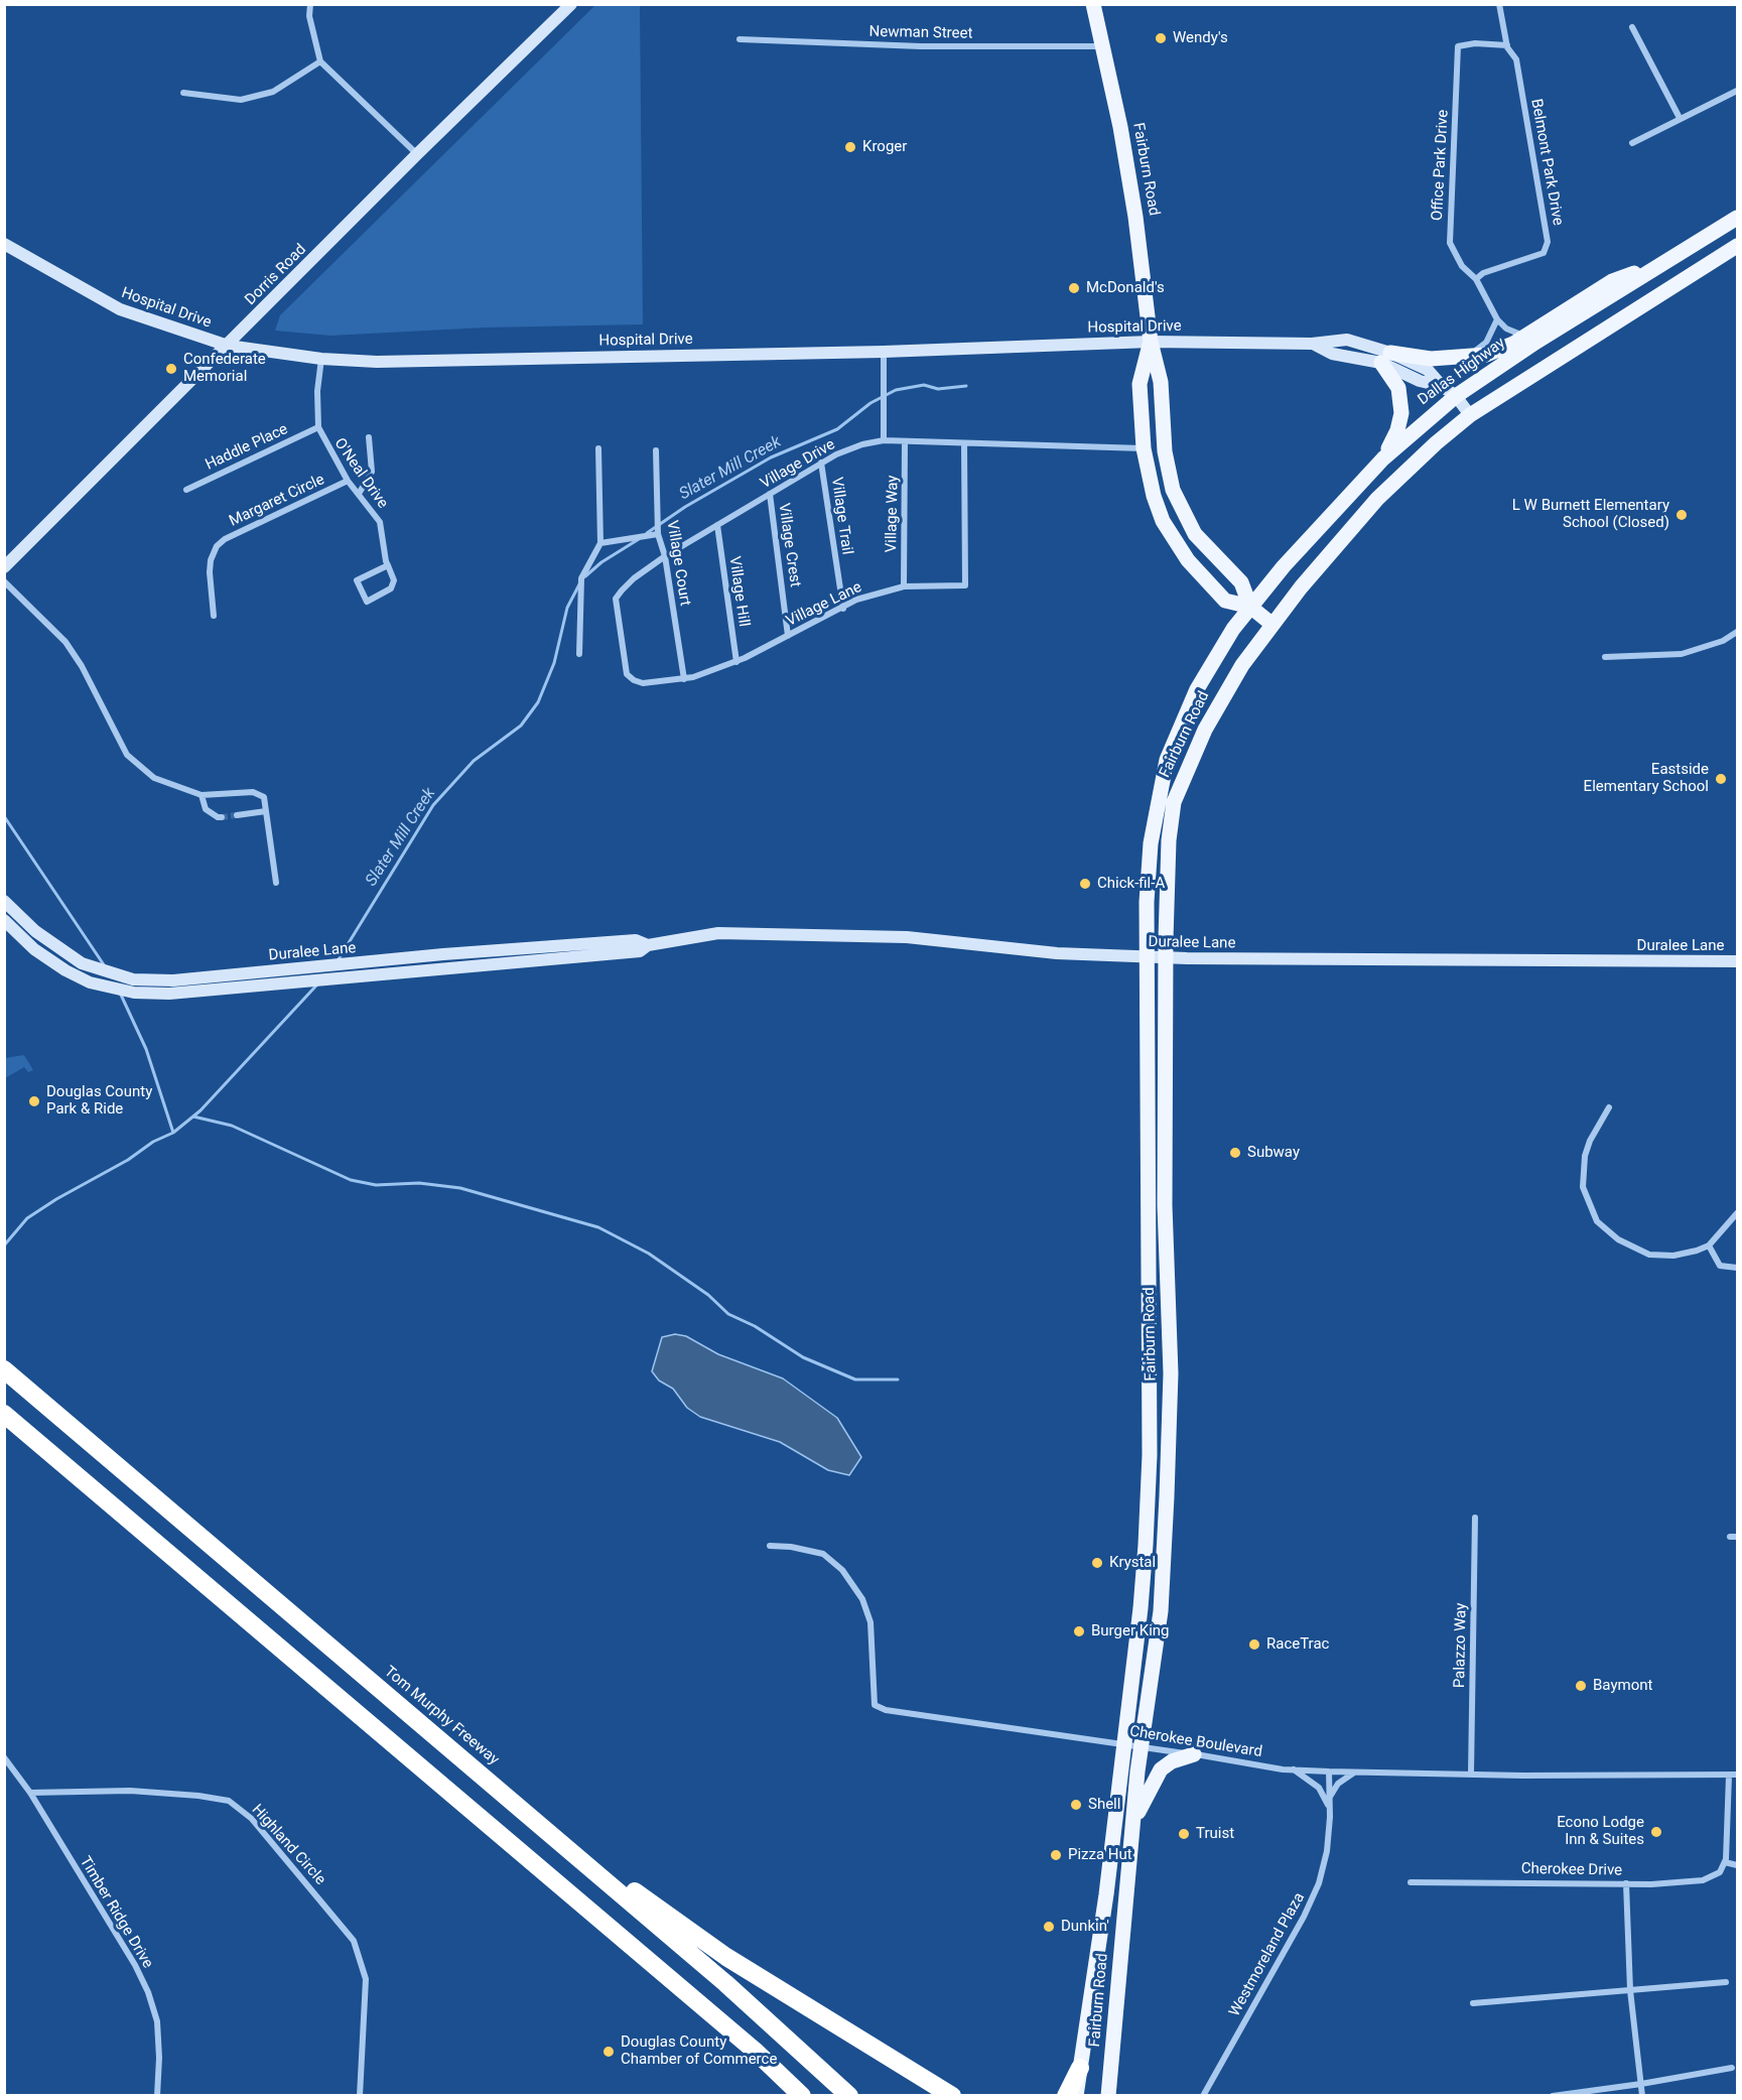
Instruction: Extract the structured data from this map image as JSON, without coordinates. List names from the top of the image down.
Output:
{
  "streets": {
    "highway": ["Tom Murphy Freeway"],
    "main road": ["Fairburn Road", "Dallas Highway"],
    "street": [
      "Newman Street",
      "Belmont Park Drive",
      "Office Park Drive",
      "Dorris Road",
      "Hospital Drive",
      "Haddle Place",
      "Village Drive",
      "O'Neal Drive",
      "Margaret Circle",
      "Village Way",
      "Village Trail",
      "Village Crest",
      "Village Court",
      "Village Hill",
      "Village Lane",
      "Duralee Lane",
      "Palazzo Way",
      "Cherokee Boulevard",
      "Highland Circle",
      "Cherokee Drive",
      "Timber Ridge Drive",
      "Westmoreland Plaza"
    ]
  },
  "crossings": [
    ["Newman Street", "Fairburn Road"],
    ["Belmont Park Drive", "Office Park Drive"],
    ["Fairburn Road", "Hospital Drive"],
    ["Fairburn Road", "Dallas Highway"],
    ["Fairburn Road", "Village Drive"],
    ["Fairburn Road", "Duralee Lane"],
    ["Fairburn Road", "Cherokee Boulevard"],
    ["Dorris Road", "Hospital Drive"],
    ["Hospital Drive", "Dallas Highway"],
    ["Hospital Drive", "O'Neal Drive"],
    ["Haddle Place", "O'Neal Drive"],
    ["Village Drive", "Village Way"],
    ["Village Drive", "Village Trail"],
    ["Village Drive", "Village Crest"],
    ["Village Drive", "Village Court"],
    ["Village Drive", "Village Hill"],
    ["Village Drive", "Village Lane"],
    ["O'Neal Drive", "Margaret Circle"],
    ["Village Way", "Village Lane"],
    ["Village Trail", "Village Lane"],
    ["Village Crest", "Village Lane"],
    ["Village Court", "Village Lane"],
    ["Village Hill", "Village Lane"],
    ["Palazzo Way", "Cherokee Boulevard"],
    ["Cherokee Boulevard", "Westmoreland Plaza"],
    ["Highland Circle", "Timber Ridge Drive"]
  ],
  "water": ["Slater Mill Creek"],
  "places": [
    "Wendy's",
    "Kroger",
    "McDonald's",
    "Confederate Memorial",
    "L W Burnett Elementary School (Closed)",
    "Eastside Elementary School",
    "Chick-fil-A",
    "Douglas County Park & Ride",
    "Subway",
    "Krystal",
    "Burger King",
    "RaceTrac",
    "Baymont",
    "Shell",
    "Econo Lodge Inn & Suites",
    "Truist",
    "Pizza Hut",
    "Dunkin'",
    "Douglas County Chamber of Commerce"
  ]
}
